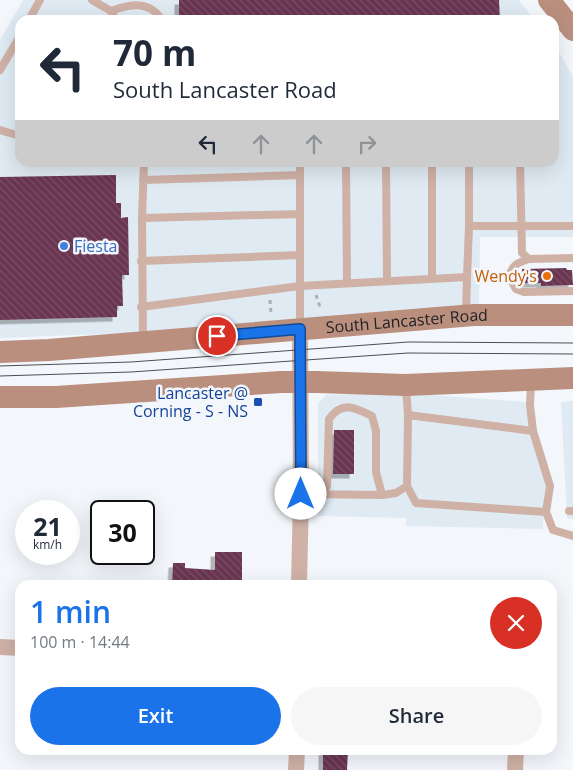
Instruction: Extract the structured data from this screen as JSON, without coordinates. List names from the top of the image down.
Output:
{
  "streets": {
    "main road": ["South Lancaster Road"]
  },
  "places": {
    "other": ["Fiesta", "Wendy's"],
    "transit": ["Lancaster @ Corning - S - NS"]
  },
  "page": {
    "turn": ["70 m", "South Lancaster Road"],
    "speed": "21 km/h",
    "limit": "30",
    "heading": ["1 min", "100 m · 14:44"],
    "buttons": ["Exit", "Share"]
  }
}
